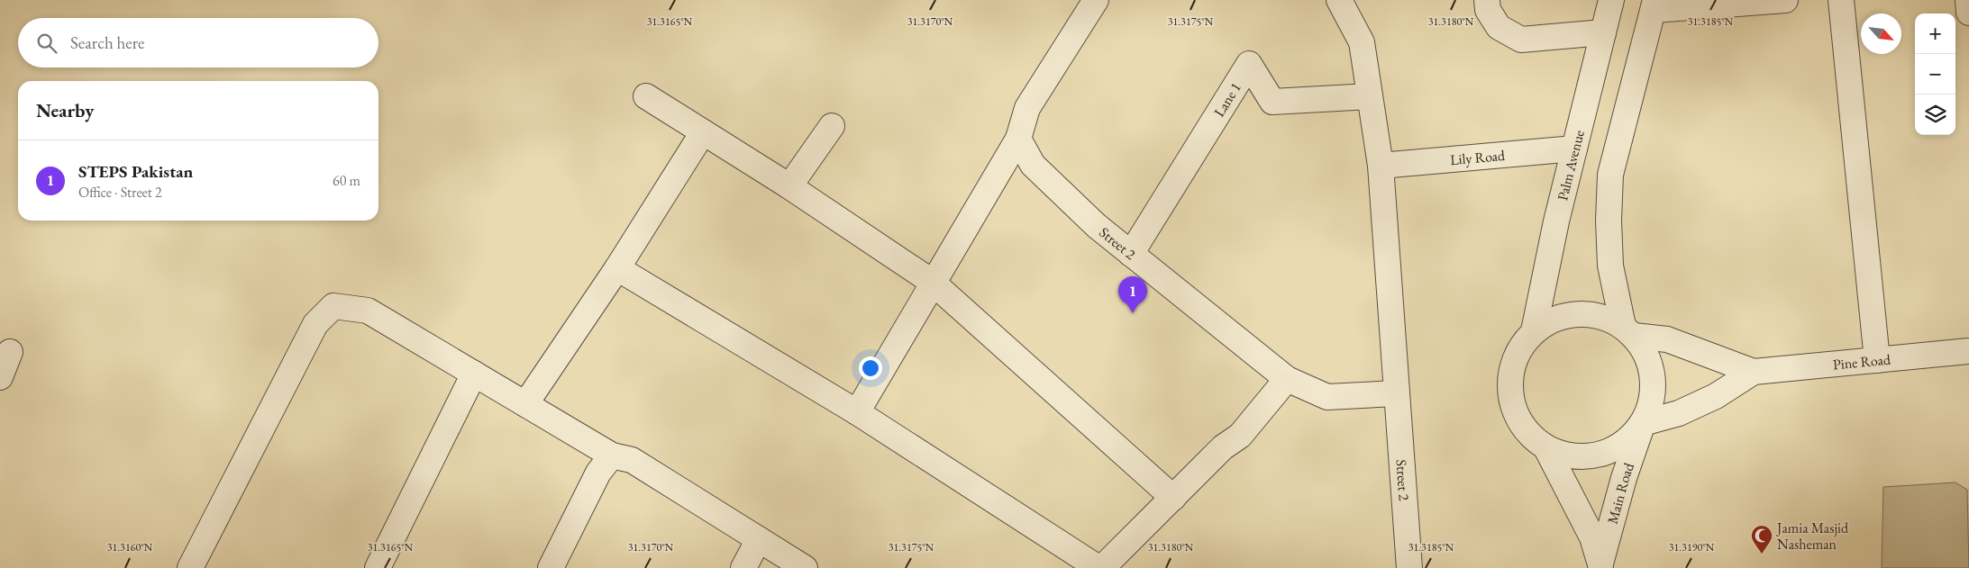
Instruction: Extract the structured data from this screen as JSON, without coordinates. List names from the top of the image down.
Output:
{
  "streets": {
    "street": [
      "Lane 1",
      "Lily Road",
      "Palm Avenue",
      "Street 2",
      "Pine Road",
      "Main Road"
    ]
  },
  "crossings": [
    ["Lane 1", "Street 2"],
    ["Lily Road", "Palm Avenue"],
    ["Lily Road", "Street 2"],
    ["Palm Avenue", "Pine Road"],
    ["Palm Avenue", "Main Road"],
    ["Pine Road", "Main Road"]
  ],
  "places": {
    "mosque": ["Jamia Masjid Nasheman"]
  },
  "north": "bottom right",
  "page": {
    "map_buttons": ["+", "−"],
    "search": "Search here",
    "heading": "Nearby",
    "list": [
      {
        "mark": "1",
        "name": "STEPS Pakistan",
        "note": "Office · Street 2",
        "value": "60 m"
      }
    ],
    "pins": "1"
  },
  "coordinates": [
    "31.3165°N",
    "31.3170°N",
    "31.3175°N",
    "31.3180°N",
    "31.3185°N",
    "31.3160°N",
    "31.3190°N"
  ]
}
